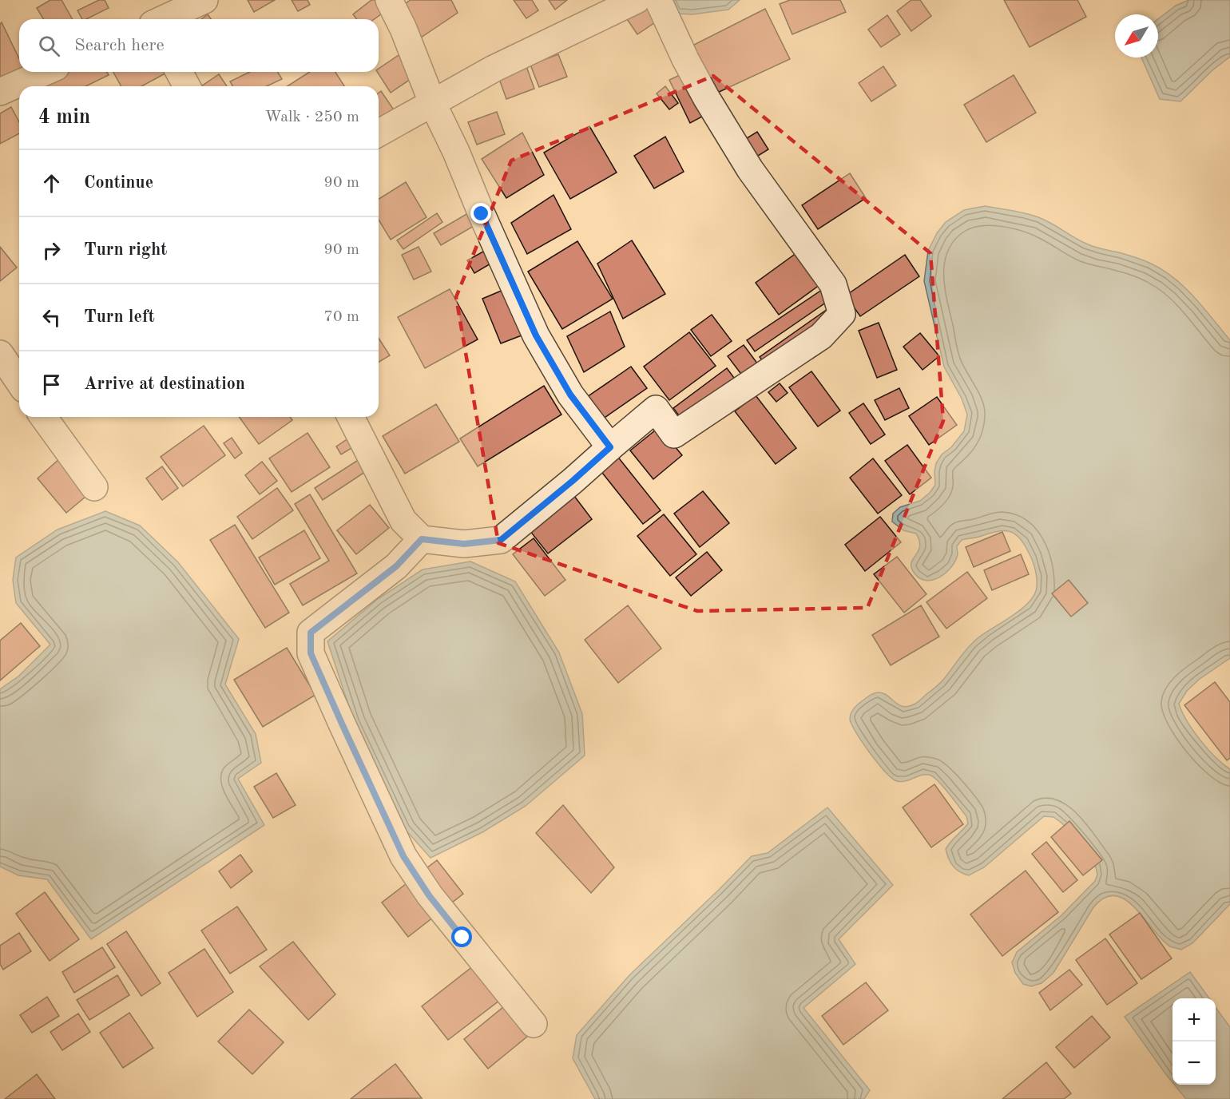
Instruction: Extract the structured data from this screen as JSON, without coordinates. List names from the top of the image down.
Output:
{
  "north": "bottom left",
  "page": {
    "search": "Search here",
    "heading": ["4 min", "Walk · 250 m"],
    "list": [
      ["Continue", "90 m"],
      ["Turn right", "90 m"],
      ["Turn left", "70 m"],
      "Arrive at destination"
    ],
    "map_buttons": ["+", "−"]
  }
}
